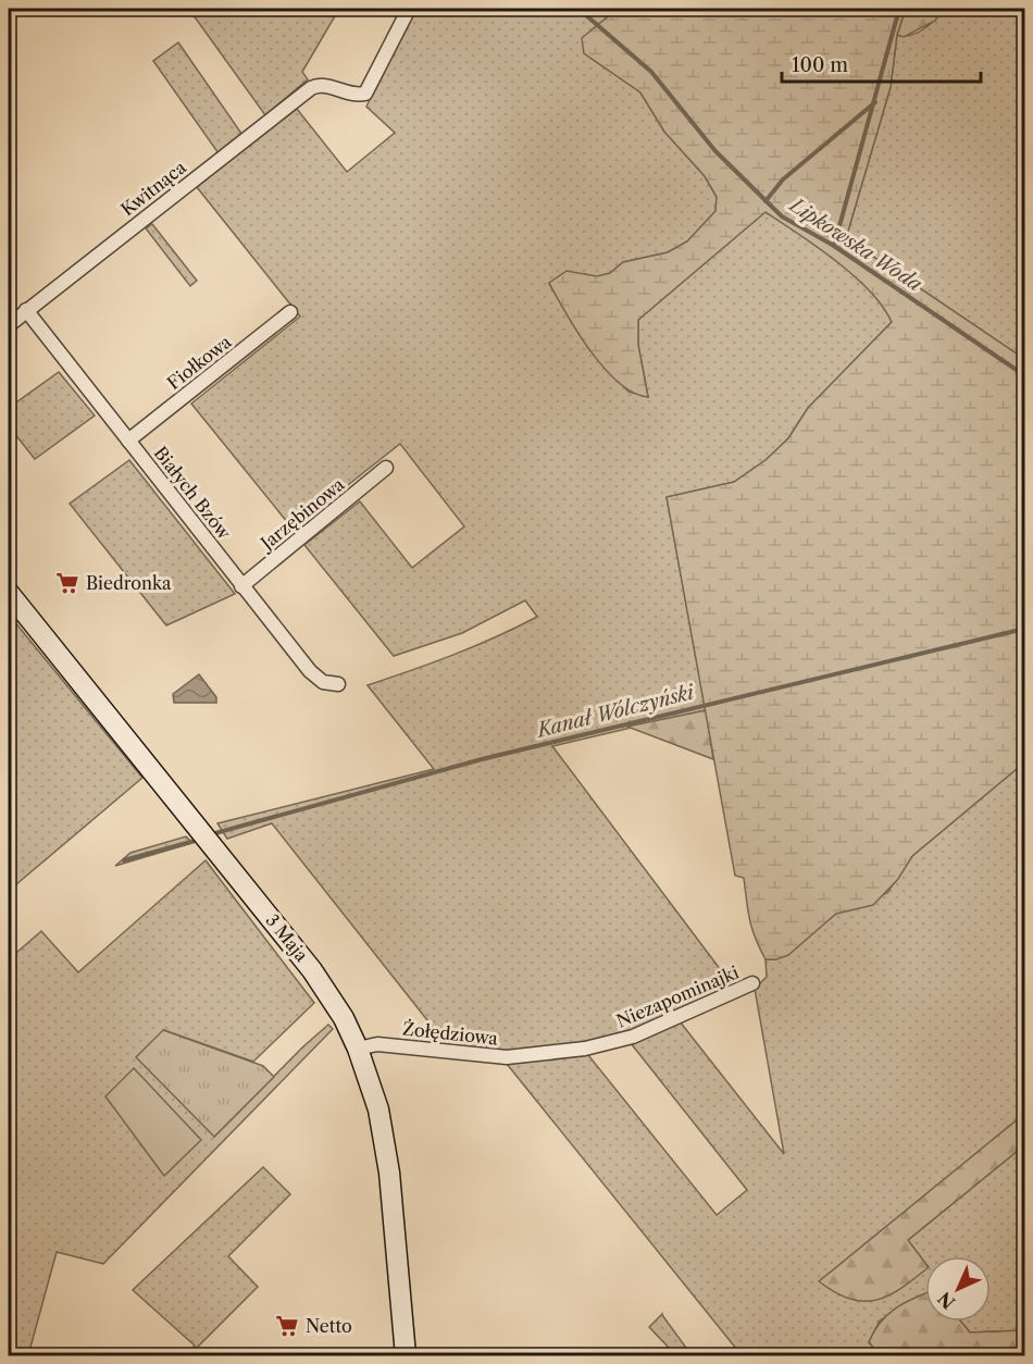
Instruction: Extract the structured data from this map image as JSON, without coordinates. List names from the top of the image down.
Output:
{
  "streets": {
    "street": [
      "Kwitnąca",
      "Fiołkowa",
      "Białych Bzów",
      "Jarzębinowa",
      "3 Maja",
      "Niezapominajki",
      "Żołędziowa"
    ]
  },
  "crossings": [
    ["Kwitnąca", "Białych Bzów"],
    ["Fiołkowa", "Białych Bzów"],
    ["Białych Bzów", "Jarzębinowa"],
    ["3 Maja", "Żołędziowa"],
    ["Niezapominajki", "Żołędziowa"]
  ],
  "water": ["Lipkowska Woda", "Kanał Wólczyński"],
  "places": {
    "supermarket": ["Biedronka", "Netto"]
  },
  "scale_bar": "100 m",
  "north": "bottom left"
}
